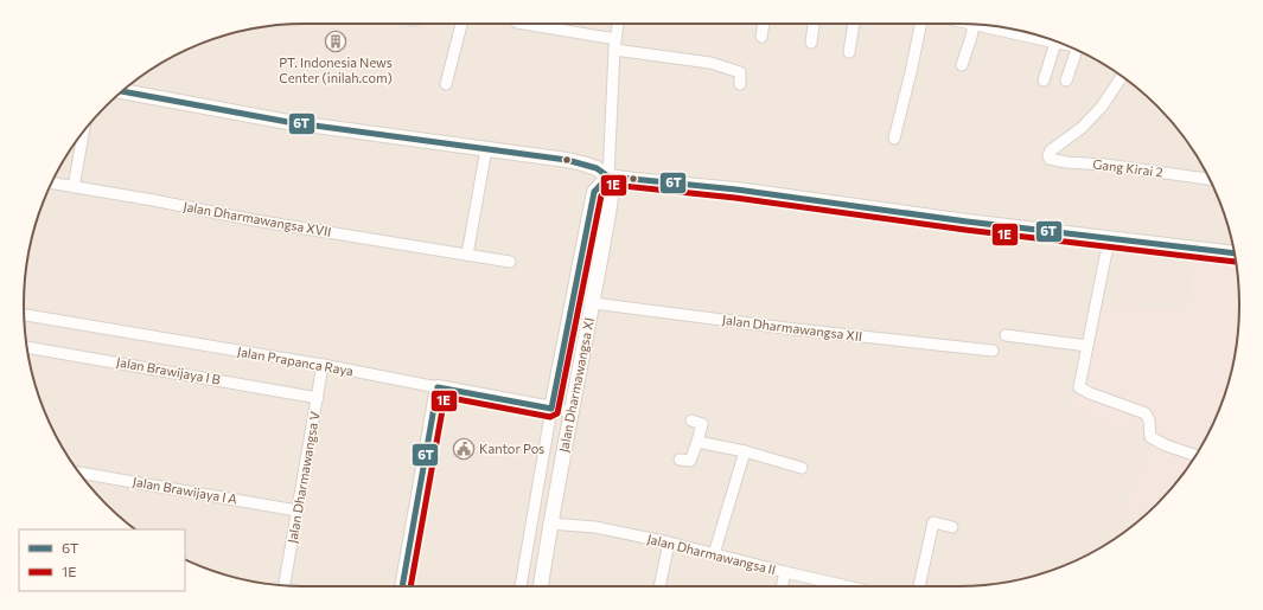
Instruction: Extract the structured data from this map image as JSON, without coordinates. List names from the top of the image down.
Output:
{
  "streets": {
    "street": [
      "Gang Kirai 2",
      "Jalan Dharmawangsa XVII",
      "Jalan Dharmawangsa XII",
      "Jalan Prapanca Raya",
      "Jalan Brawijaya I B",
      "Jalan Dharmawangsa XI",
      "Jalan Dharmawangsa V",
      "Jalan Brawijaya I A",
      "Jalan Dharmawangsa II"
    ]
  },
  "crossings": [
    ["Jalan Dharmawangsa XII", "Jalan Dharmawangsa XI"],
    ["Jalan Prapanca Raya", "Jalan Dharmawangsa XI"],
    ["Jalan Prapanca Raya", "Jalan Dharmawangsa V"],
    ["Jalan Brawijaya I B", "Jalan Dharmawangsa V"],
    ["Jalan Dharmawangsa XI", "Jalan Dharmawangsa II"],
    ["Jalan Dharmawangsa V", "Jalan Brawijaya I A"]
  ],
  "places": {
    "building": ["PT. Indonesia News Center (inilah.com)"],
    "public building": ["Kantor Pos"]
  },
  "lines": ["transit line 6T", "transit line 1E"],
  "legend": ["6T", "1E"]
}
